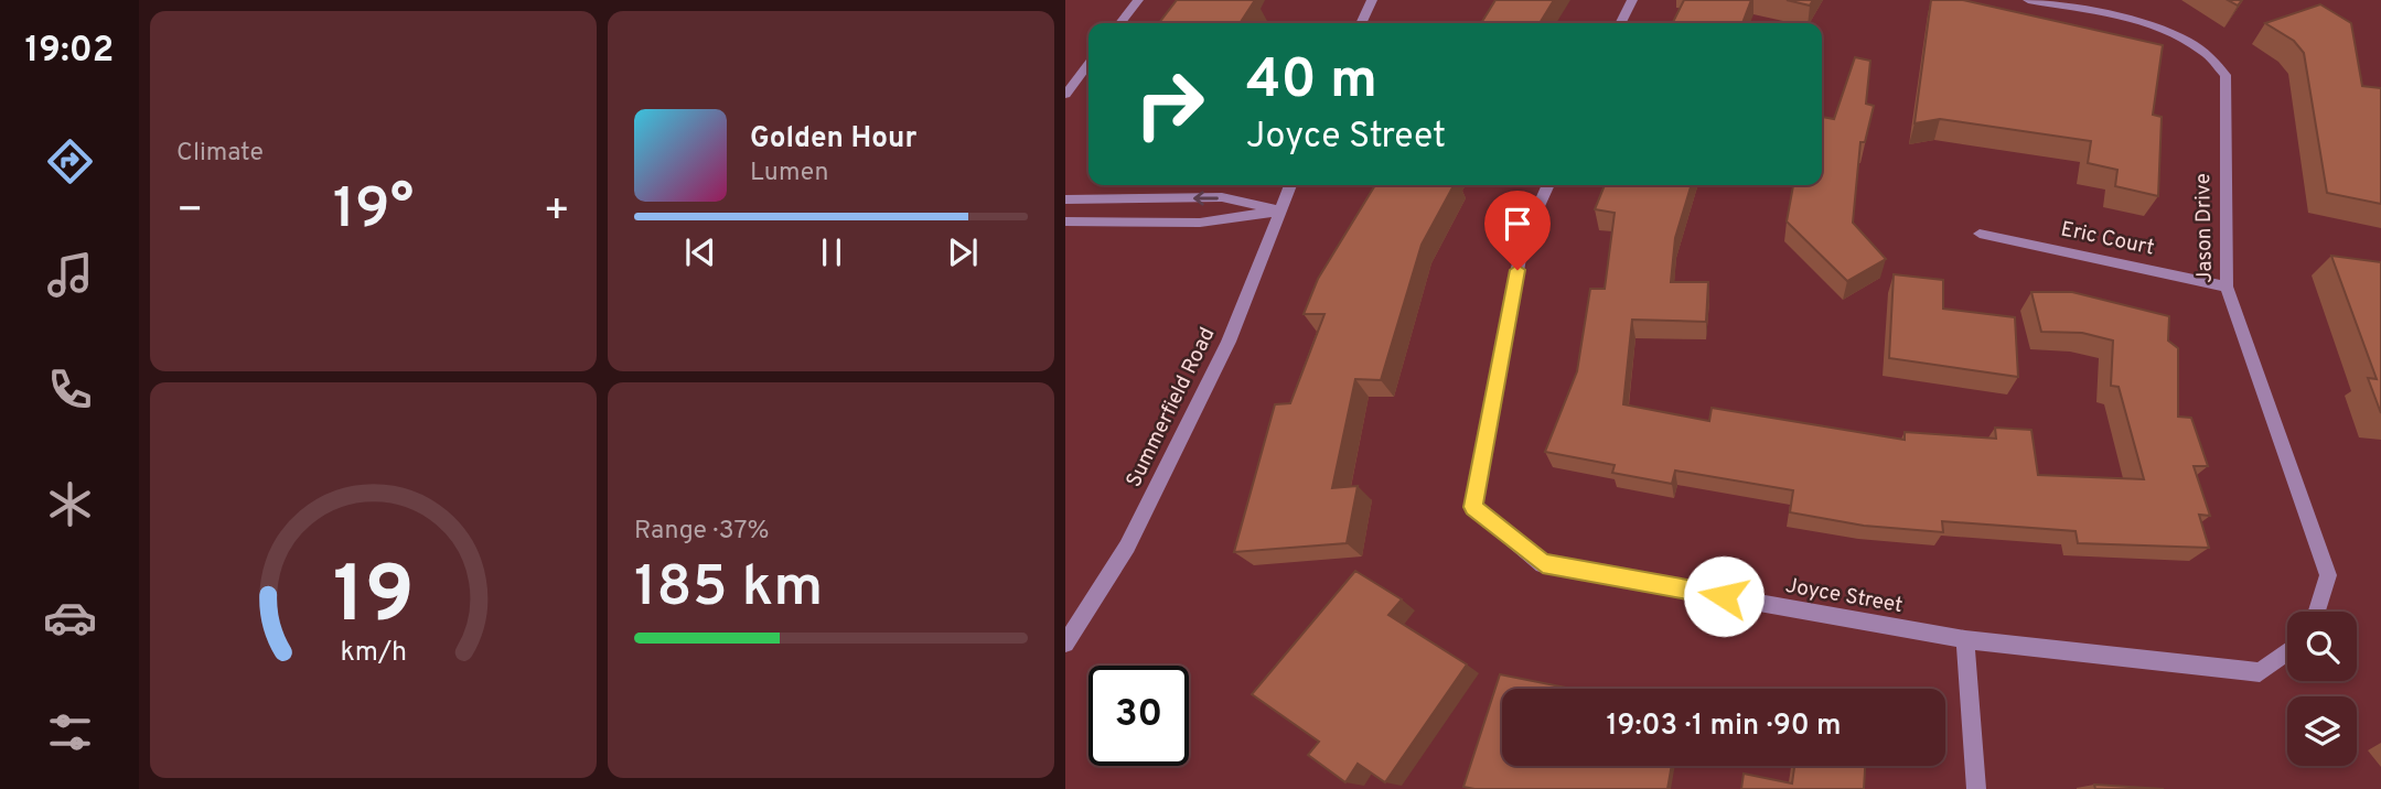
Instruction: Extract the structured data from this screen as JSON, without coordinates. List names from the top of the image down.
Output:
{
  "streets": {
    "street": [
      "Jason Drive",
      "Eric Court",
      "Summerfield Road",
      "Joyce Street"
    ]
  },
  "crossings": [
    ["Jason Drive", "Eric Court"]
  ],
  "page": {
    "tabs": "19:02",
    "tile": [
      "Climate",
      ["Range · 37%", "185 km"]
    ],
    "turn": ["40 m", "Joyce Street"],
    "song": ["Golden Hour", "Lumen"],
    "heat": ["−", "19°", "+"],
    "limit": "30",
    "trip": "19:03 · 1 min · 90 m",
    "gauge": ["19", "km/h"]
  }
}
